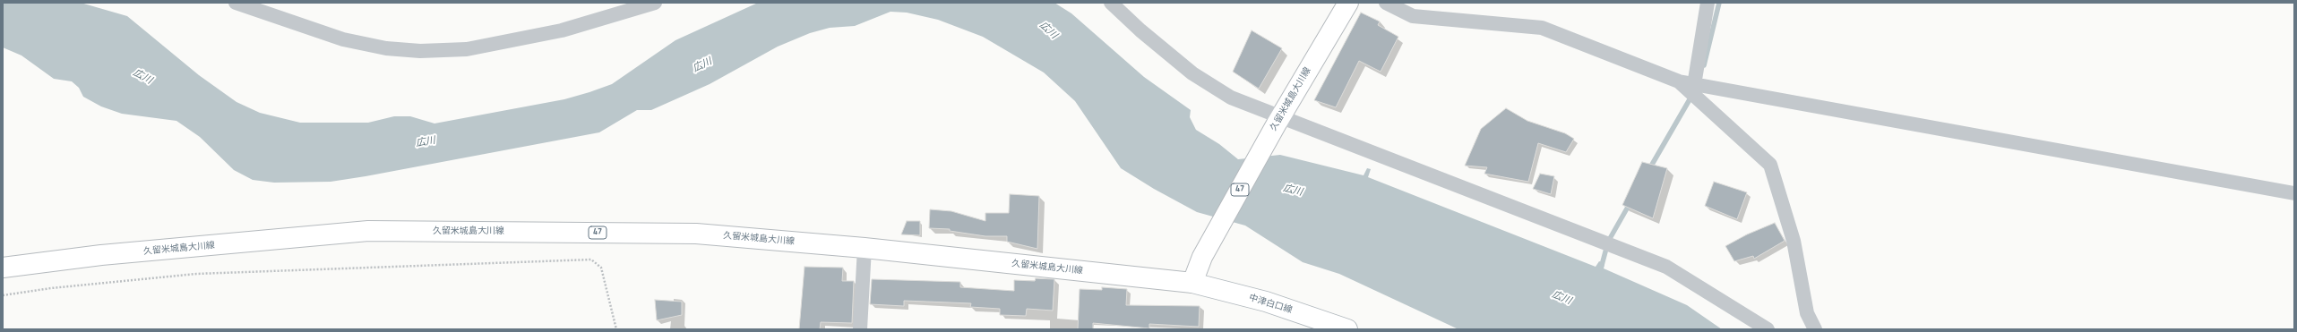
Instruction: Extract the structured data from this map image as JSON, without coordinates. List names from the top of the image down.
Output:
{
  "streets": {
    "main road": ["久留米城島大川線", "47", "中津白口線"]
  },
  "crossings": [
    ["久留米城島大川線", "中津白口線"]
  ],
  "water": ["広川"]
}
